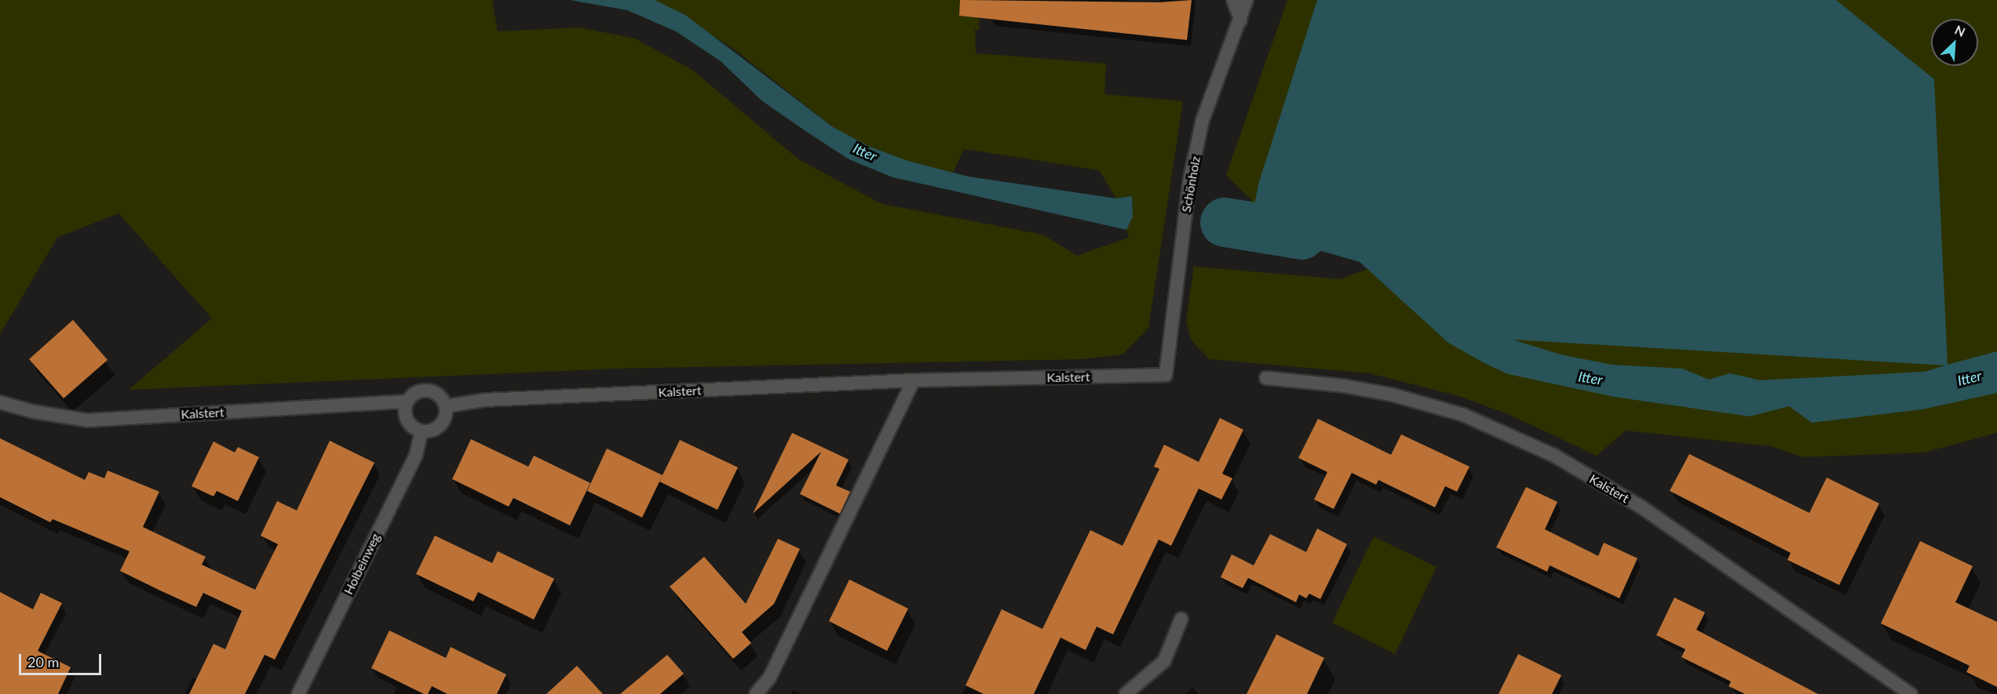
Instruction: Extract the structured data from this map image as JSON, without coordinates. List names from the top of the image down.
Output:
{
  "streets": {
    "street": ["Schönholz", "Kalstert", "Holbeinweg"]
  },
  "crossings": [
    ["Schönholz", "Kalstert"],
    ["Kalstert", "Holbeinweg"]
  ],
  "water": ["Itter"],
  "scale_bar": "20 m",
  "north": "top right"
}
